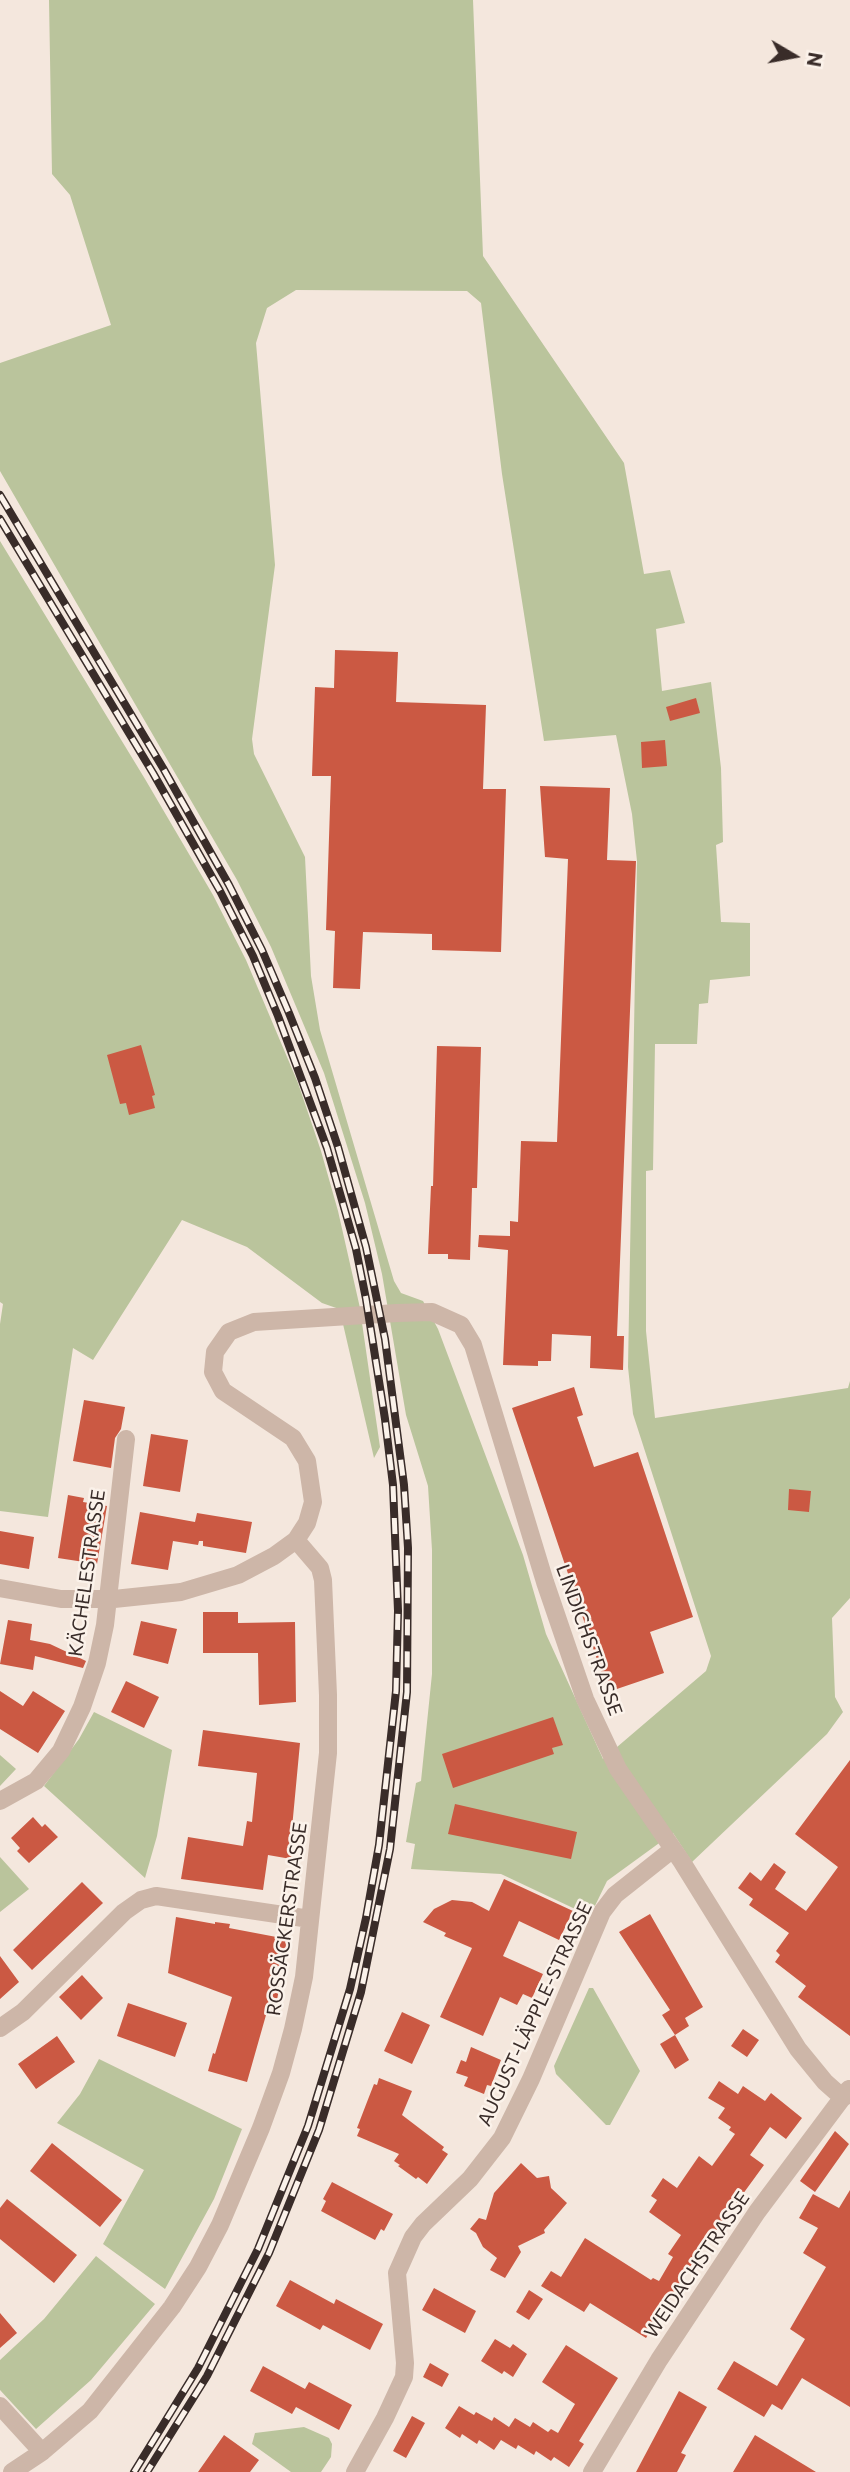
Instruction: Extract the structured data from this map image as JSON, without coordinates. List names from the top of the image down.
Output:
{
  "streets": {
    "street": [
      "KÄCHELESTRASSE",
      "LINDICHSTRASSE",
      "ROSSÄCKERSTRASSE",
      "AUGUST-LÄPPLE-STRASSE",
      "WEIDACHSTRASSE"
    ]
  },
  "crossings": [
    ["LINDICHSTRASSE", "ROSSÄCKERSTRASSE"],
    ["LINDICHSTRASSE", "AUGUST-LÄPPLE-STRASSE"],
    ["LINDICHSTRASSE", "WEIDACHSTRASSE"]
  ],
  "north": "right"
}
